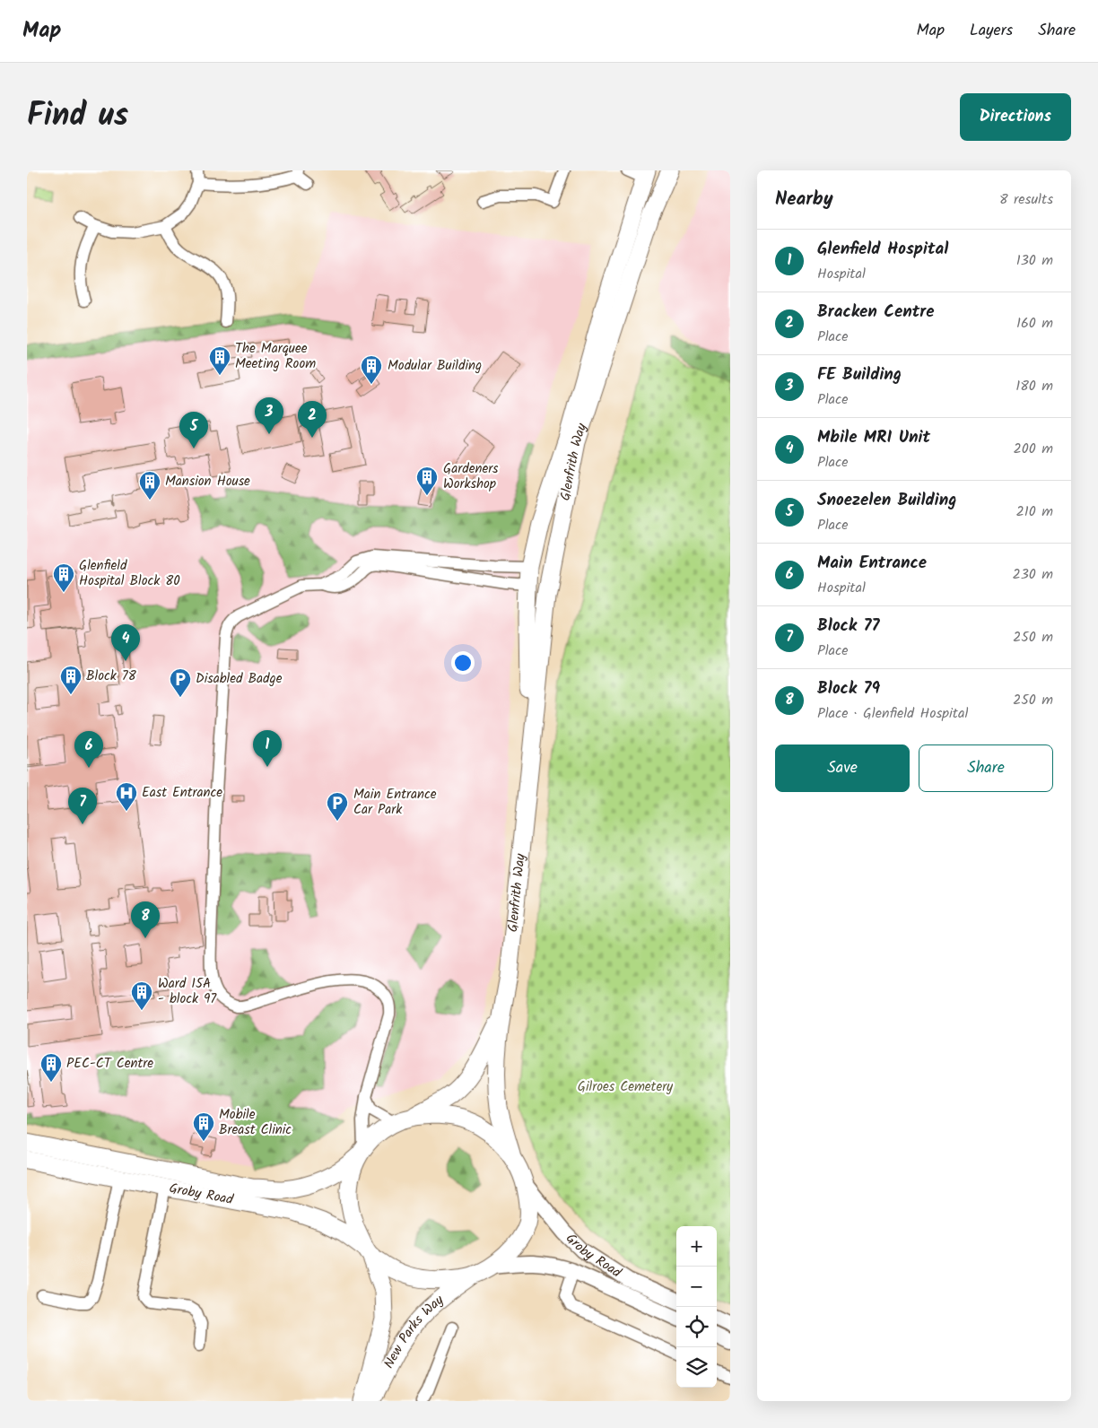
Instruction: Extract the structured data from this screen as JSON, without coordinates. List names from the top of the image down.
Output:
{
  "streets": {
    "highway": ["Glenfrith Way", "Groby Road", "New Parks Way"]
  },
  "crossings": [
    ["Glenfrith Way", "Groby Road"],
    ["Groby Road", "New Parks Way"]
  ],
  "parks": ["Gilroes Cemetery"],
  "places": {
    "building": [
      "The Marquee Meeting Room",
      "Modular Building",
      "Gardeners Workshop",
      "Mansion House",
      "Glenfield Hospital Block 80",
      "Block 78",
      "Ward 15A - block 97",
      "PEC-CT Centre",
      "Mobile Breast Clinic"
    ],
    "parking": ["Disabled Badge", "Main Entrance Car Park"],
    "hospital": ["East Entrance"]
  },
  "page": {
    "header": "Map",
    "nav": ["Map", "Layers", "Share"],
    "title": "Find us",
    "buttons": [
      "Directions",
      ["Save", "Share"]
    ],
    "heading": ["Nearby", "8 results"],
    "list": [
      {
        "mark": "1",
        "name": "Glenfield Hospital",
        "note": "Hospital",
        "value": "130 m"
      },
      {
        "mark": "2",
        "name": "Bracken Centre",
        "note": "Place",
        "value": "160 m"
      },
      {
        "mark": "3",
        "name": "FE Building",
        "note": "Place",
        "value": "180 m"
      },
      {
        "mark": "4",
        "name": "Mbile MRI Unit",
        "note": "Place",
        "value": "200 m"
      },
      {
        "mark": "5",
        "name": "Snoezelen Building",
        "note": "Place",
        "value": "210 m"
      },
      {
        "mark": "6",
        "name": "Main Entrance",
        "note": "Hospital",
        "value": "230 m"
      },
      {
        "mark": "7",
        "name": "Block 77",
        "note": "Place",
        "value": "250 m"
      },
      {
        "mark": "8",
        "name": "Block 79",
        "note": "Place · Glenfield Hospital",
        "value": "250 m"
      }
    ],
    "pins": [
      "3",
      "2",
      "5",
      "4",
      "1",
      "6",
      "7",
      "8"
    ],
    "map_buttons": ["+", "−"]
  }
}
